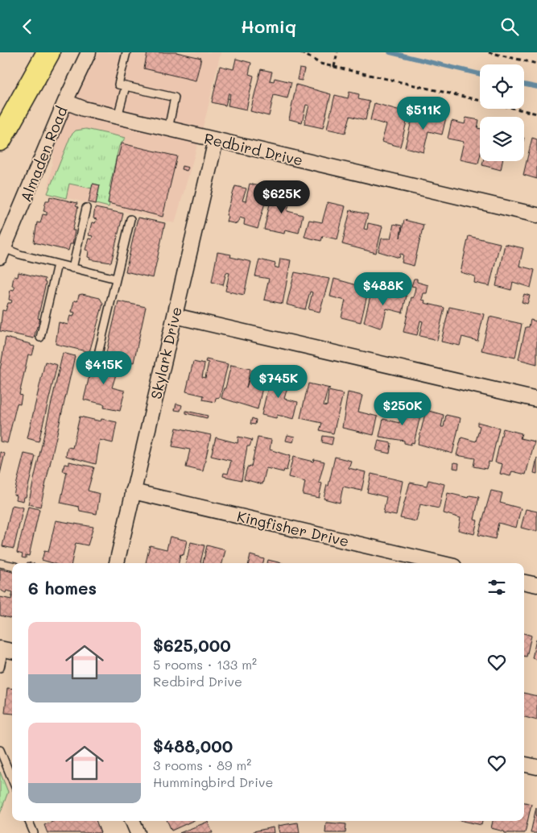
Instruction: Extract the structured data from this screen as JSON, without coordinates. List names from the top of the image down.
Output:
{
  "streets": {
    "street": [
      "Redbird Drive",
      "Almaden Road",
      "Skylark Drive",
      "Kingfisher Drive"
    ]
  },
  "crossings": [
    ["Redbird Drive", "Almaden Road"],
    ["Redbird Drive", "Skylark Drive"],
    ["Skylark Drive", "Kingfisher Drive"]
  ],
  "page": {
    "header": "Homiq",
    "price": [
      "$511K",
      "$625K",
      "$488K",
      "$415K",
      "$745K",
      "$250K"
    ],
    "heading": "6 homes",
    "list": [
      {
        "name": "$625,000",
        "note": "5 rooms · 133 m² · Redbird Drive"
      },
      {
        "name": "$488,000",
        "note": "3 rooms · 89 m² · Hummingbird Drive"
      }
    ]
  }
}
